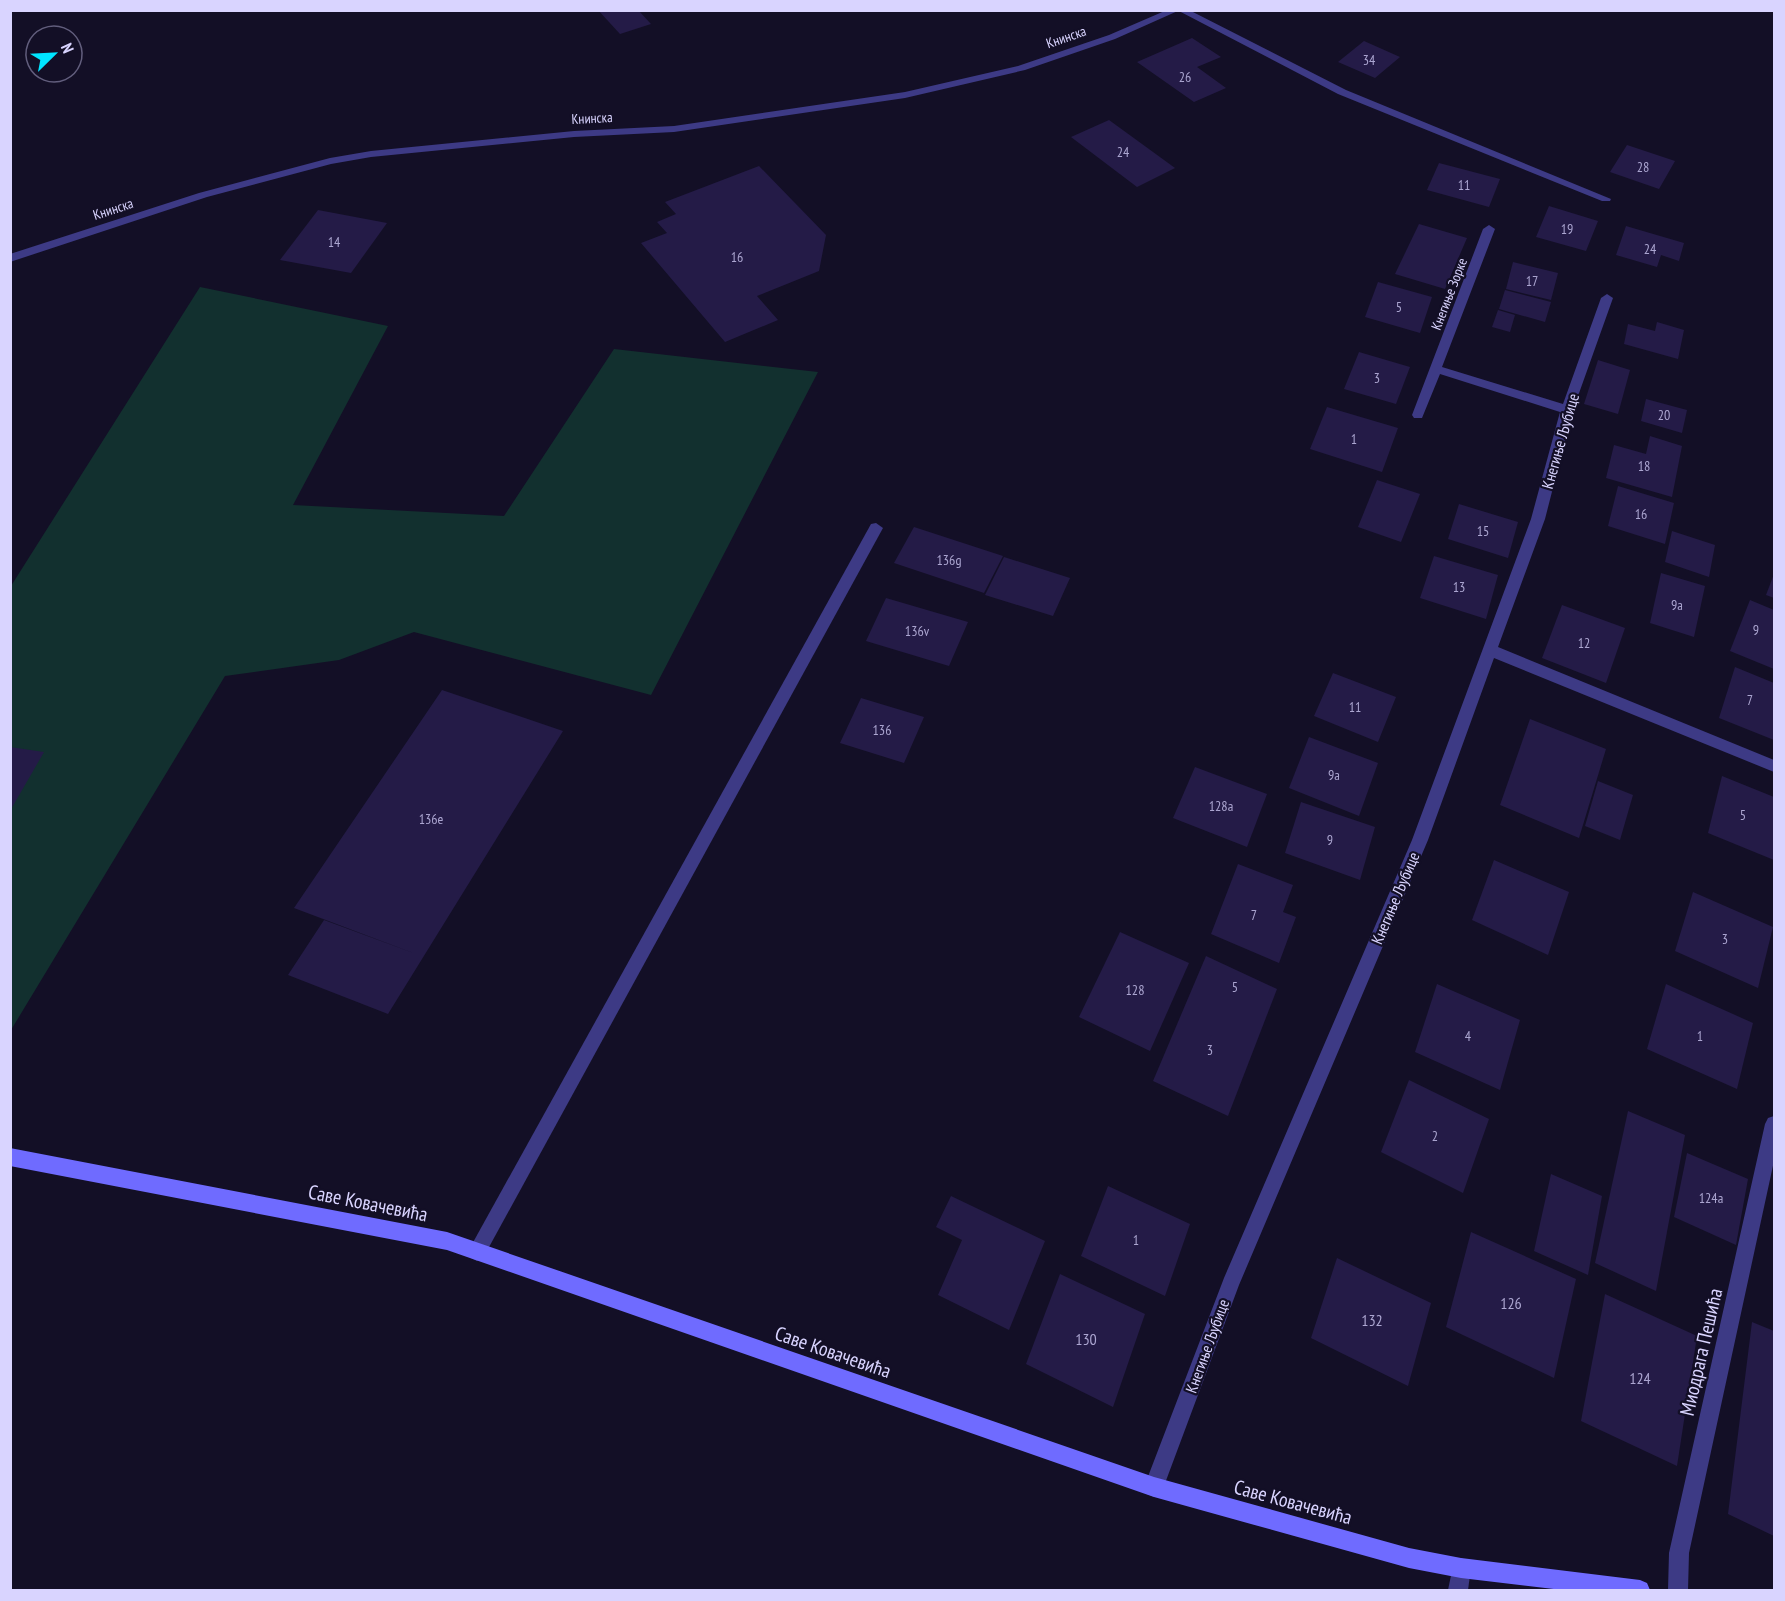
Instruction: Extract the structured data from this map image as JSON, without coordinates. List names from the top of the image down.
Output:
{
  "streets": {
    "street": [
      "Книнска",
      "Кнегиње Зорке",
      "Кнегиње Љубице",
      "Саве Ковачевића",
      "Миодрага Пешића"
    ]
  },
  "crossings": [
    ["Кнегиње Љубице", "Саве Ковачевића"]
  ],
  "house_numbers": [
    "34",
    "26",
    "24",
    "28",
    "11",
    "19",
    "14",
    "24",
    "16",
    "17",
    "5",
    "3",
    "20",
    "1",
    "18",
    "16",
    "15",
    "136g",
    "13",
    "9a",
    "9",
    "136v",
    "12",
    "7",
    "11",
    "136",
    "9a",
    "128a",
    "5",
    "136e",
    "9",
    "7",
    "3",
    "5",
    "128",
    "4",
    "1",
    "3",
    "2",
    "124a",
    "1",
    "126",
    "132",
    "130",
    "124"
  ],
  "north": "top right"
}
